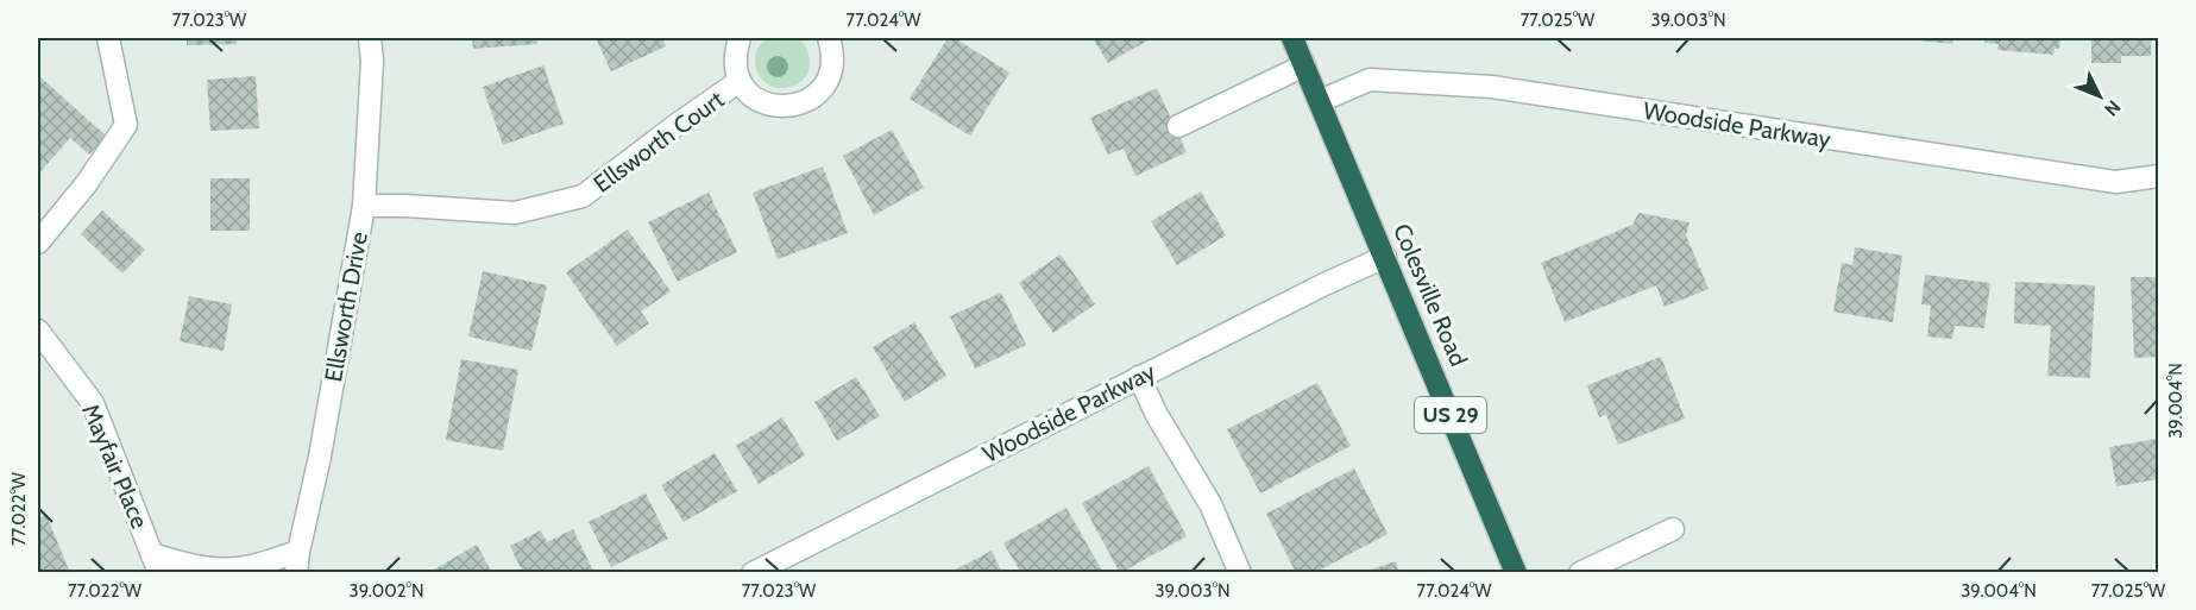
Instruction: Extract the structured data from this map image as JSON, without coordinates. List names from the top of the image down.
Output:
{
  "streets": {
    "highway": ["Colesville Road", "US 29"],
    "street": [
      "Woodside Parkway",
      "Ellsworth Court",
      "Ellsworth Drive",
      "Mayfair Place"
    ]
  },
  "crossings": [
    ["Woodside Parkway", "Colesville Road"],
    ["Ellsworth Court", "Ellsworth Drive"]
  ],
  "north": "bottom right",
  "coordinates": [
    "77.023°W",
    "77.024°W",
    "77.025°W",
    "39.003°N",
    "39.004°N",
    "77.022°W",
    "39.002°N"
  ]
}
